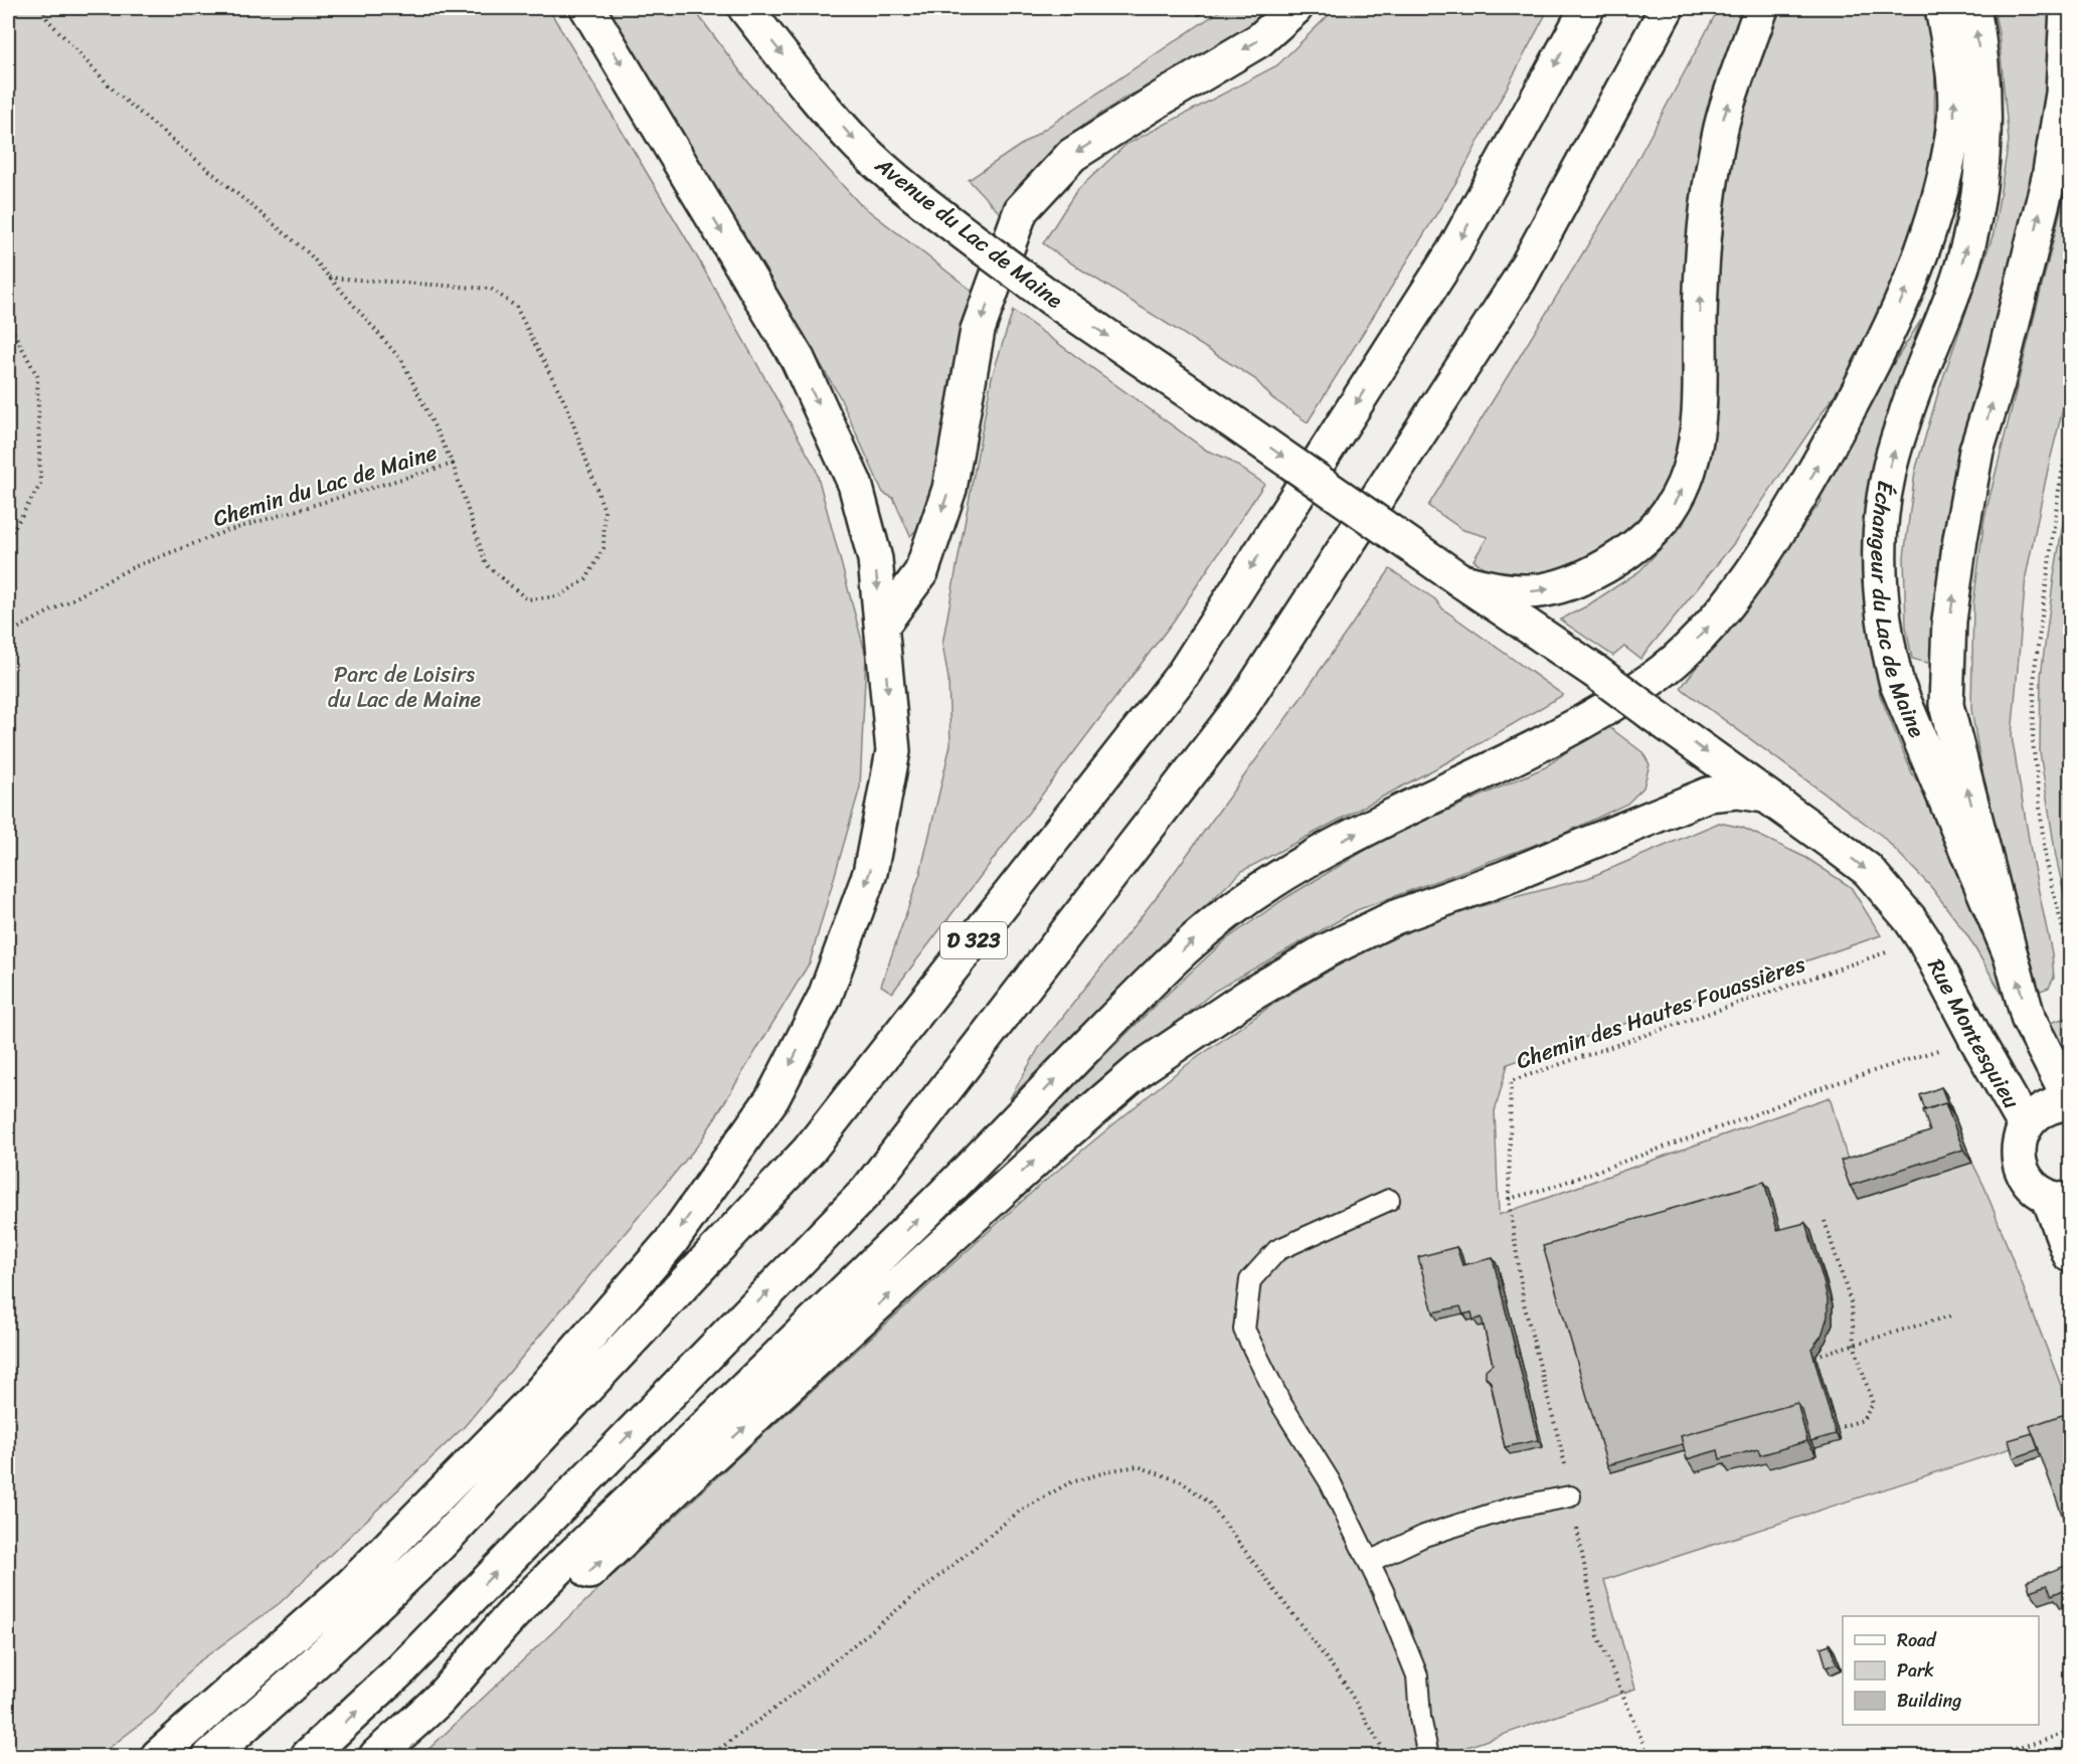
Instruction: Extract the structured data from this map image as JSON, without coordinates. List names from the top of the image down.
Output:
{
  "streets": {
    "main road": [
      "Avenue du Lac de Maine",
      "Échangeur du Lac de Maine",
      "D 323",
      "Rue Montesquieu"
    ],
    "path": ["Chemin du Lac de Maine", "Chemin des Hautes Fouassières"]
  },
  "crossings": [
    ["Avenue du Lac de Maine", "Rue Montesquieu"]
  ],
  "one_way": ["Avenue du Lac de Maine", "Rue Montesquieu"],
  "parks": ["Parc de Loisirs du Lac de Maine"],
  "legend": ["Road", "Park", "Building"]
}
